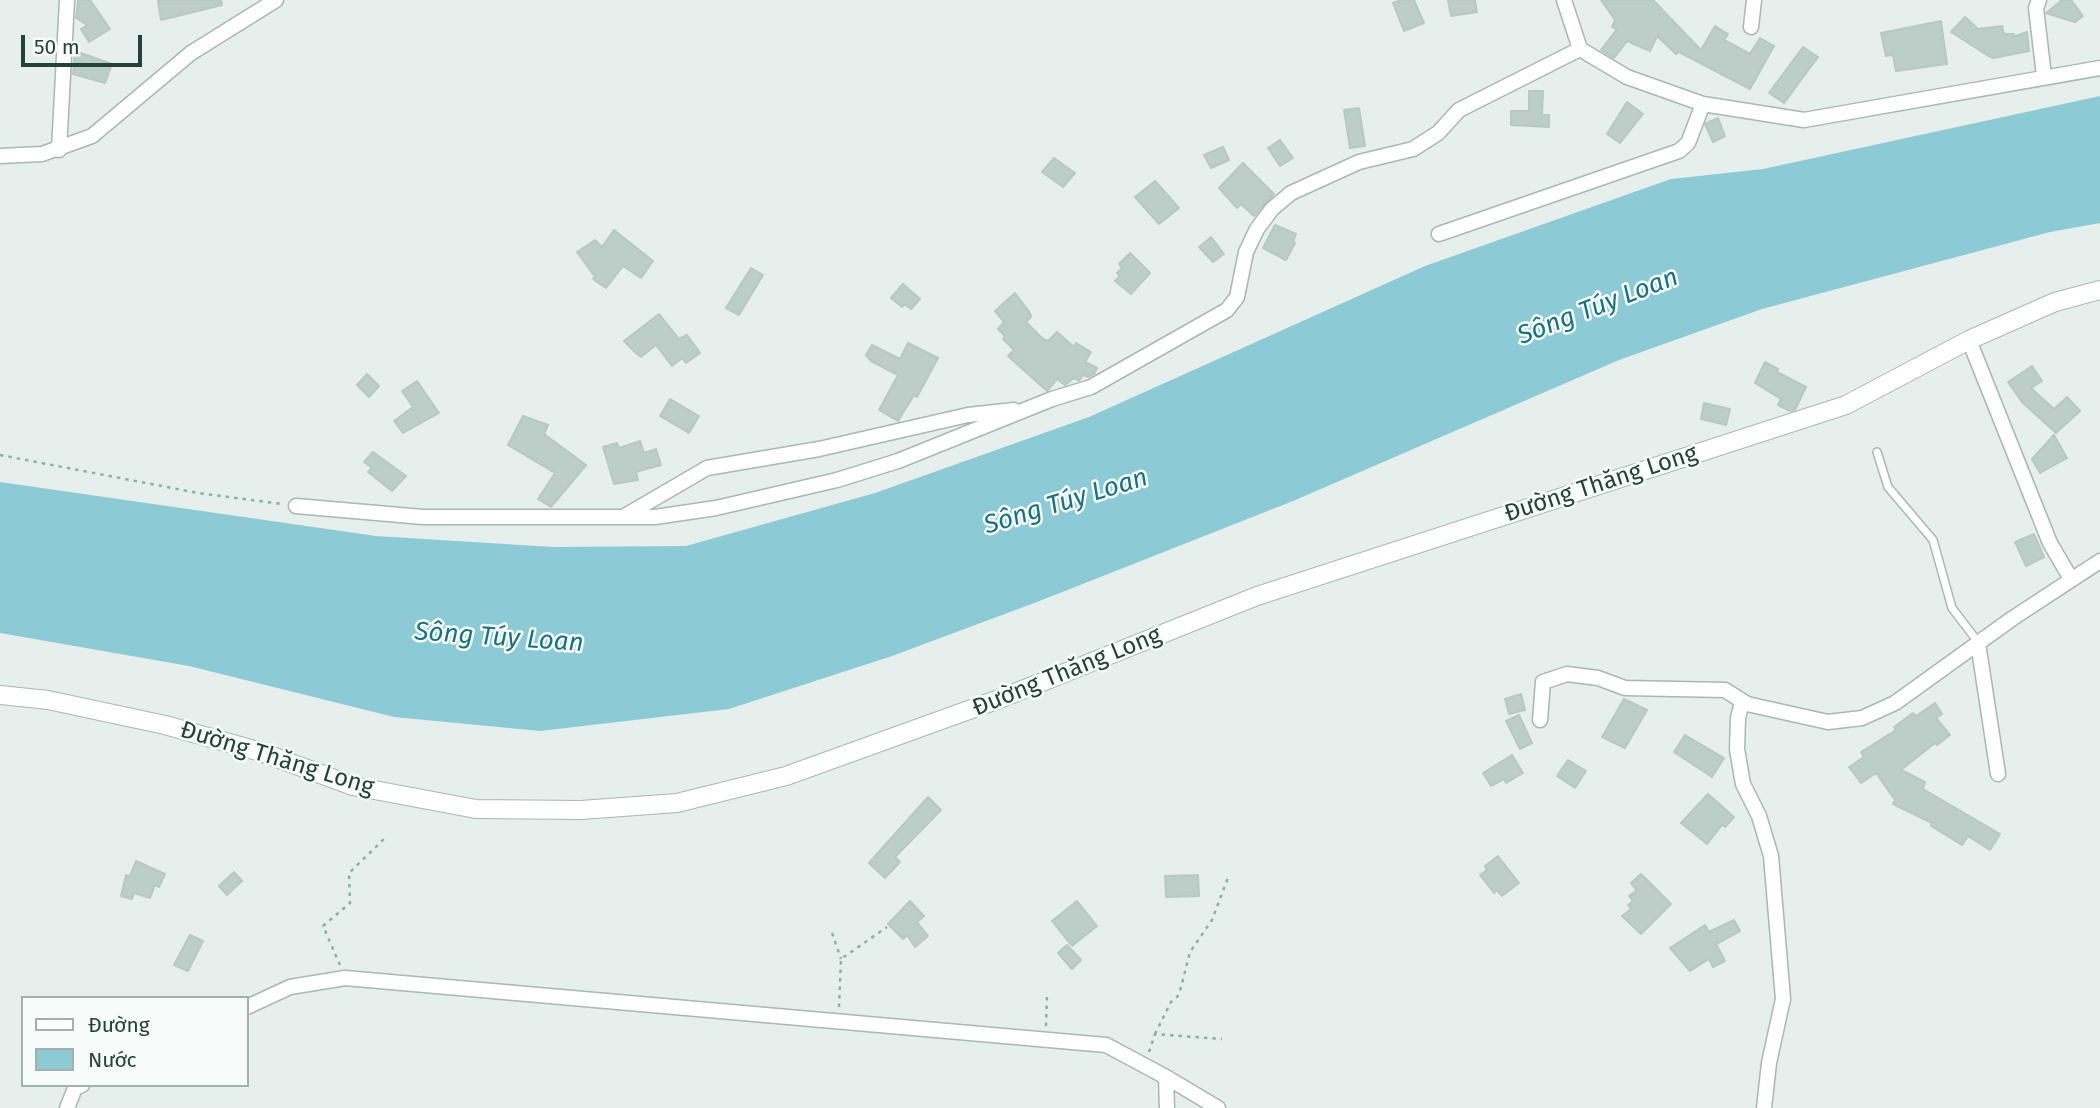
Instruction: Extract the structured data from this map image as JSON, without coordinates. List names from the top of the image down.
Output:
{
  "streets": {
    "street": ["Đường Thăng Long"]
  },
  "water": ["Sông Túy Loan"],
  "legend": ["Đường", "Nước"],
  "scale_bar": "50 m"
}
